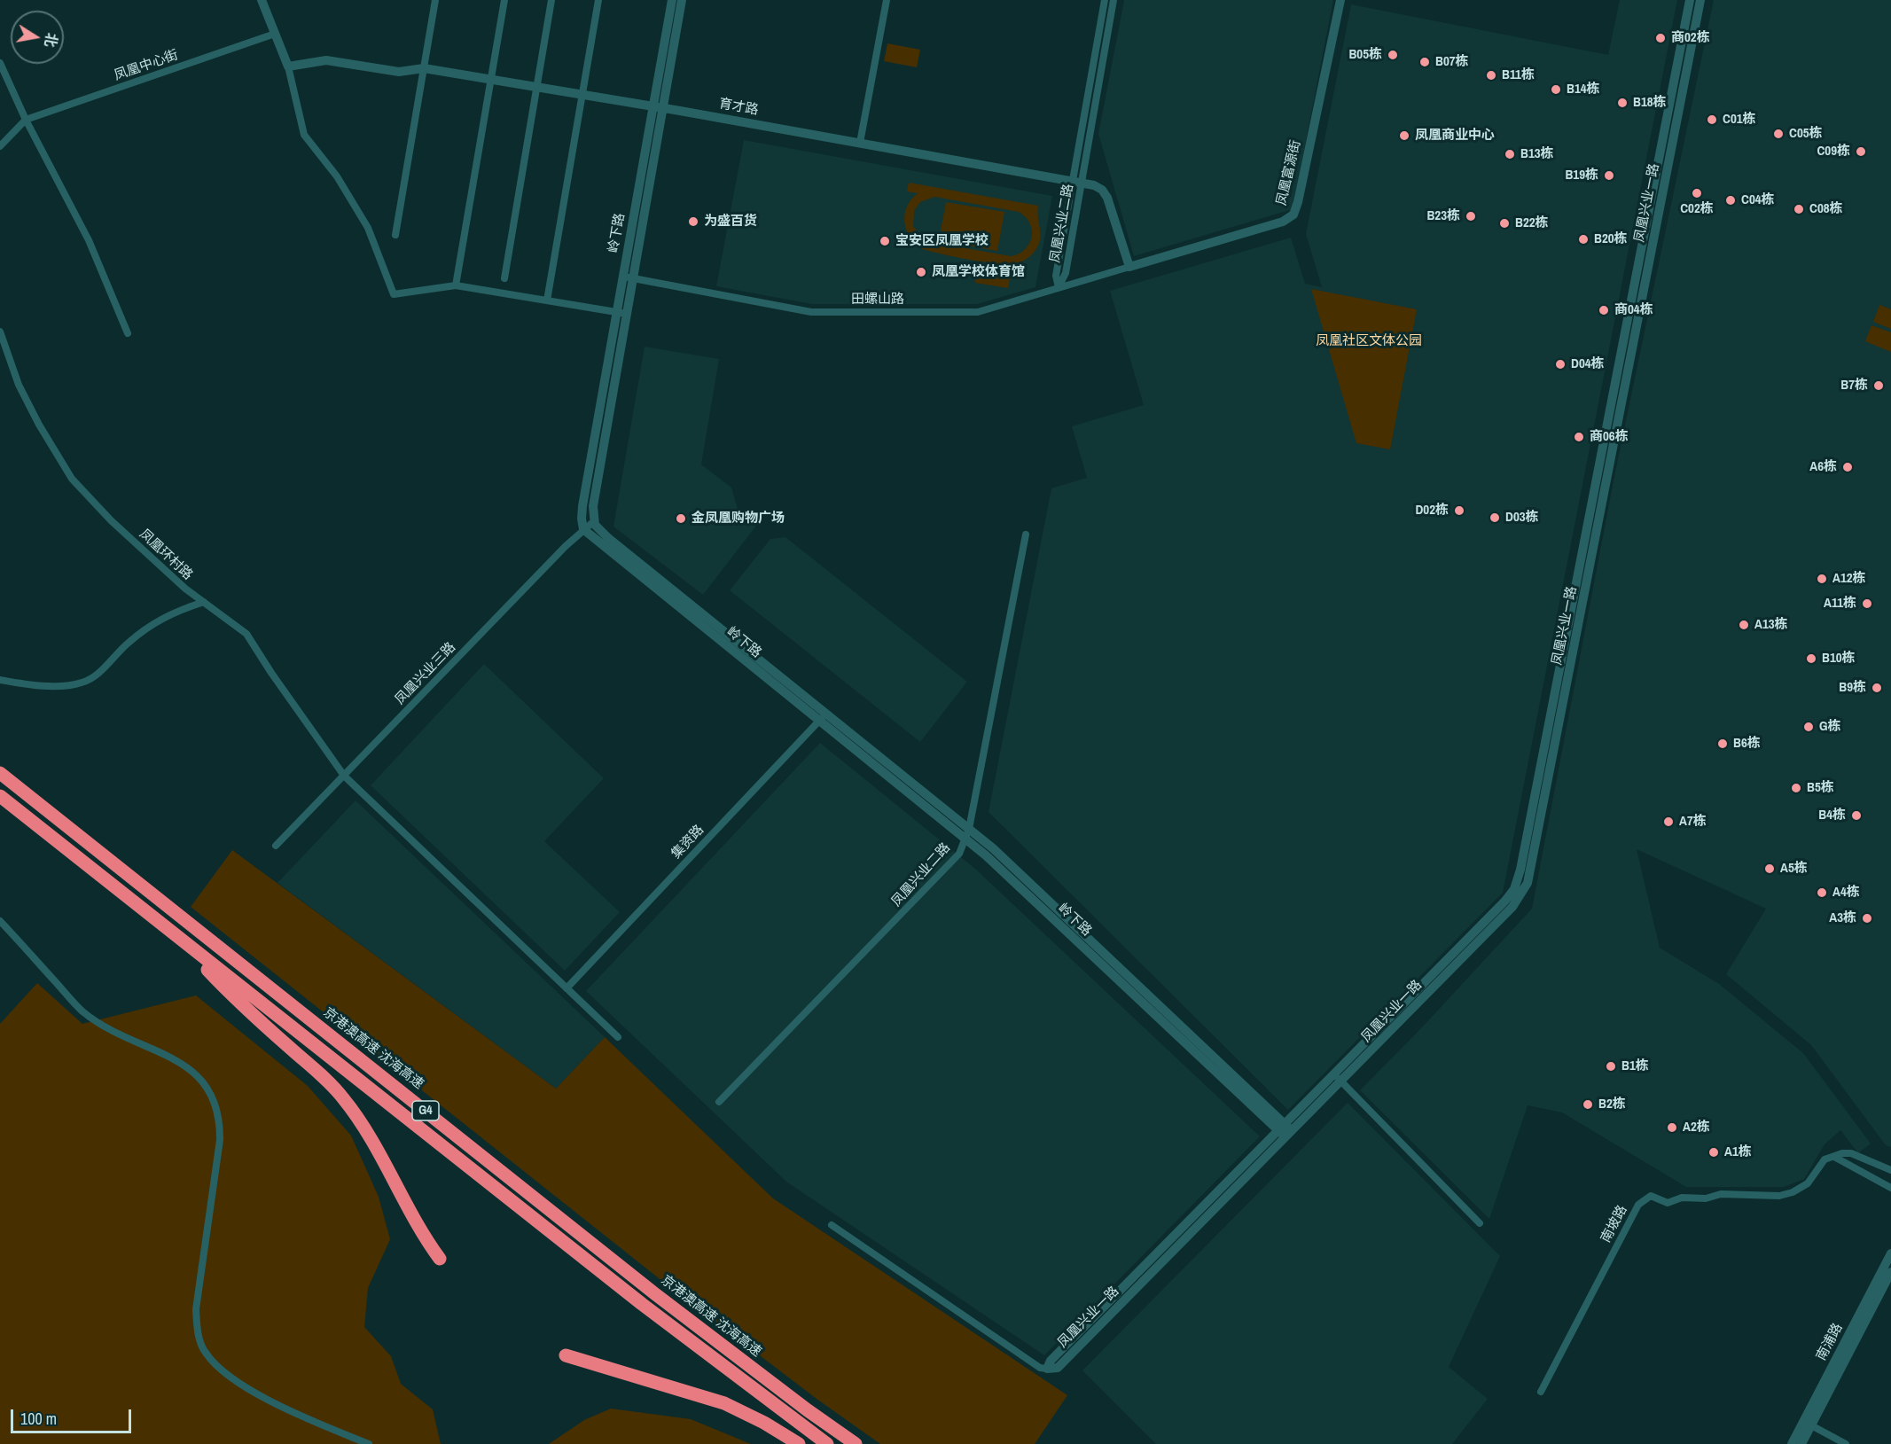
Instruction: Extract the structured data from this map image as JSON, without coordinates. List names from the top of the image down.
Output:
{
  "streets": {
    "highway": ["京港澳高速 沈海高速", "G4"],
    "street": [
      "凤凰中心街",
      "育才路",
      "凤凰富源街",
      "凤凰兴业一路",
      "凤凰兴业二路",
      "岭下路",
      "田螺山路",
      "凤凰环村路",
      "凤凰兴业三路",
      "集资路",
      "南坡路",
      "南浦路"
    ]
  },
  "crossings": [
    ["育才路", "凤凰富源街"],
    ["育才路", "凤凰兴业二路"],
    ["育才路", "岭下路"],
    ["育才路", "田螺山路"],
    ["凤凰富源街", "田螺山路"],
    ["凤凰兴业一路", "岭下路"],
    ["凤凰兴业二路", "岭下路"],
    ["凤凰兴业二路", "田螺山路"],
    ["岭下路", "田螺山路"],
    ["岭下路", "凤凰兴业三路"],
    ["岭下路", "集资路"],
    ["凤凰环村路", "凤凰兴业三路"],
    ["凤凰环村路", "集资路"]
  ],
  "parks": ["凤凰社区文体公园"],
  "places": [
    "商02栋",
    "B05栋",
    "B07栋",
    "B11栋",
    "B14栋",
    "B18栋",
    "C01栋",
    "C05栋",
    "凤凰商业中心",
    "C09栋",
    "B13栋",
    "B19栋",
    "C02栋",
    "C04栋",
    "C08栋",
    "B23栋",
    "为盛百货",
    "B22栋",
    "B20栋",
    "宝安区凤凰学校",
    "凤凰学校体育馆",
    "商04栋",
    "D04栋",
    "B7栋",
    "商06栋",
    "A6栋",
    "D02栋",
    "D03栋",
    "金凤凰购物广场",
    "A12栋",
    "A11栋",
    "A13栋",
    "B10栋",
    "B9栋",
    "G栋",
    "B6栋",
    "B5栋",
    "B4栋",
    "A7栋",
    "A5栋",
    "A4栋",
    "A3栋",
    "B1栋",
    "B2栋",
    "A2栋",
    "A1栋"
  ],
  "scale_bar": "100 m",
  "north": "right"
}
